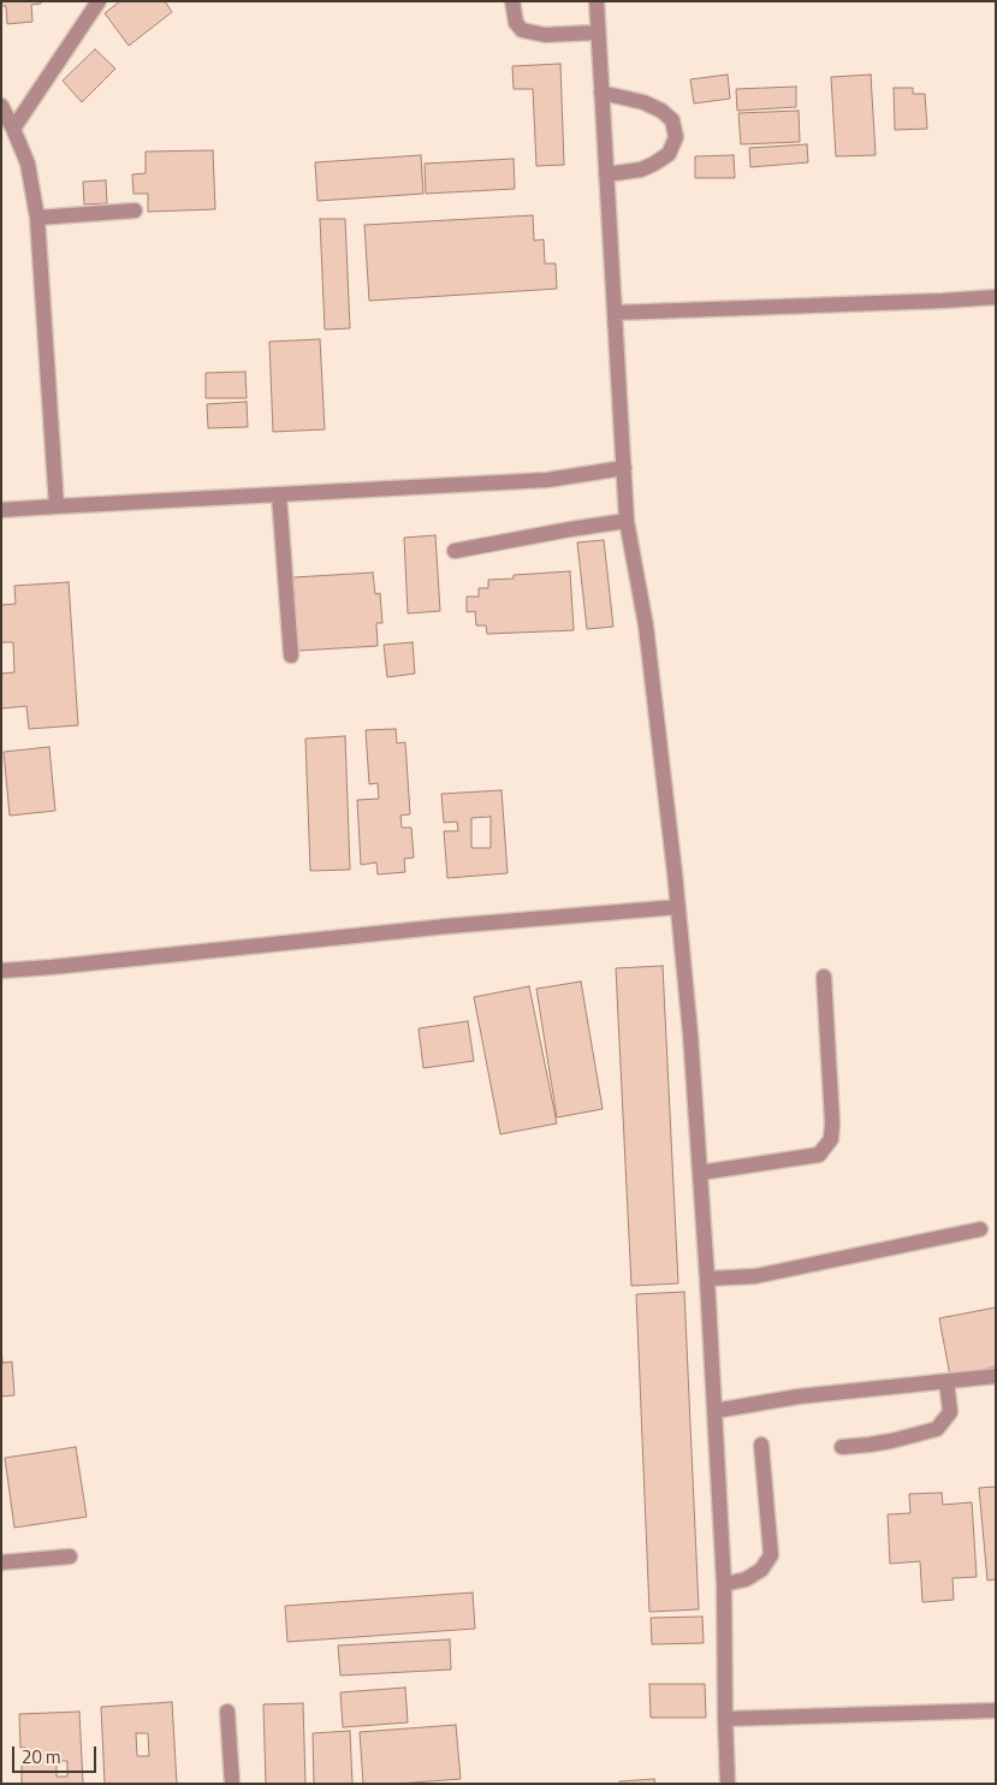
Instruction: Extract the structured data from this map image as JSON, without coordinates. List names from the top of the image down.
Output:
{
  "scale_bar": "20 m"
}
